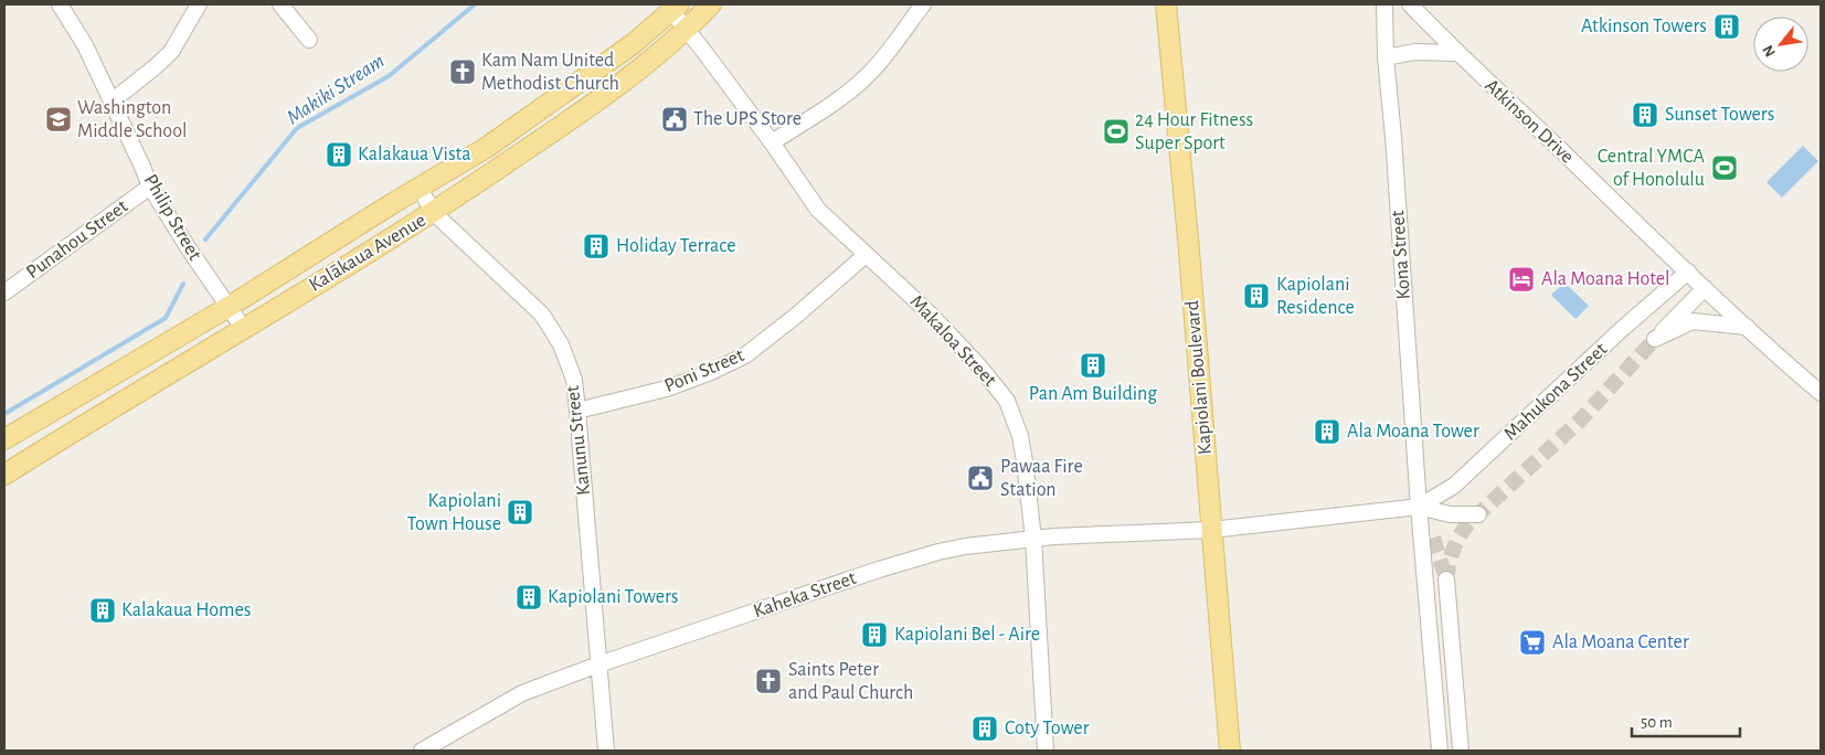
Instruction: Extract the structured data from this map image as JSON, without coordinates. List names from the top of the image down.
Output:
{
  "streets": {
    "main road": ["Kalākaua Avenue", "Kapiolani Boulevard"],
    "street": [
      "Atkinson Drive",
      "Philip Street",
      "Punahou Street",
      "Kona Street",
      "Makaloa Street",
      "Poni Street",
      "Mahukona Street",
      "Kanunu Street",
      "Kaheka Street"
    ]
  },
  "crossings": [
    ["Atkinson Drive", "Mahukona Street"],
    ["Philip Street", "Punahou Street"],
    ["Philip Street", "Kalākaua Avenue"],
    ["Kalākaua Avenue", "Makaloa Street"],
    ["Kalākaua Avenue", "Kanunu Street"],
    ["Kona Street", "Mahukona Street"],
    ["Makaloa Street", "Poni Street"],
    ["Makaloa Street", "Kaheka Street"],
    ["Poni Street", "Kanunu Street"],
    ["Kapiolani Boulevard", "Mahukona Street"],
    ["Kapiolani Boulevard", "Kaheka Street"],
    ["Mahukona Street", "Kaheka Street"],
    ["Kanunu Street", "Kaheka Street"]
  ],
  "water": ["Makiki Stream"],
  "places": {
    "building": [
      "Atkinson Towers",
      "Sunset Towers",
      "Kalakaua Vista",
      "Holiday Terrace",
      "Kapiolani Residence",
      "Pan Am Building",
      "Ala Moana Tower",
      "Kapiolani Town House",
      "Kapiolani Towers",
      "Kalakaua Homes",
      "Kapiolani Bel - Aire",
      "Coty Tower"
    ],
    "church": ["Kam Nam United Methodist Church", "Saints Peter and Paul Church"],
    "school or university": ["Washington Middle School"],
    "public building": ["The UPS Store", "Pawaa Fire Station"],
    "sports": ["24 Hour Fitness Super Sport", "Central YMCA of Honolulu"],
    "hotel": ["Ala Moana Hotel"],
    "supermarket": ["Ala Moana Center"]
  },
  "scale_bar": "50 m",
  "north": "bottom left"
}
